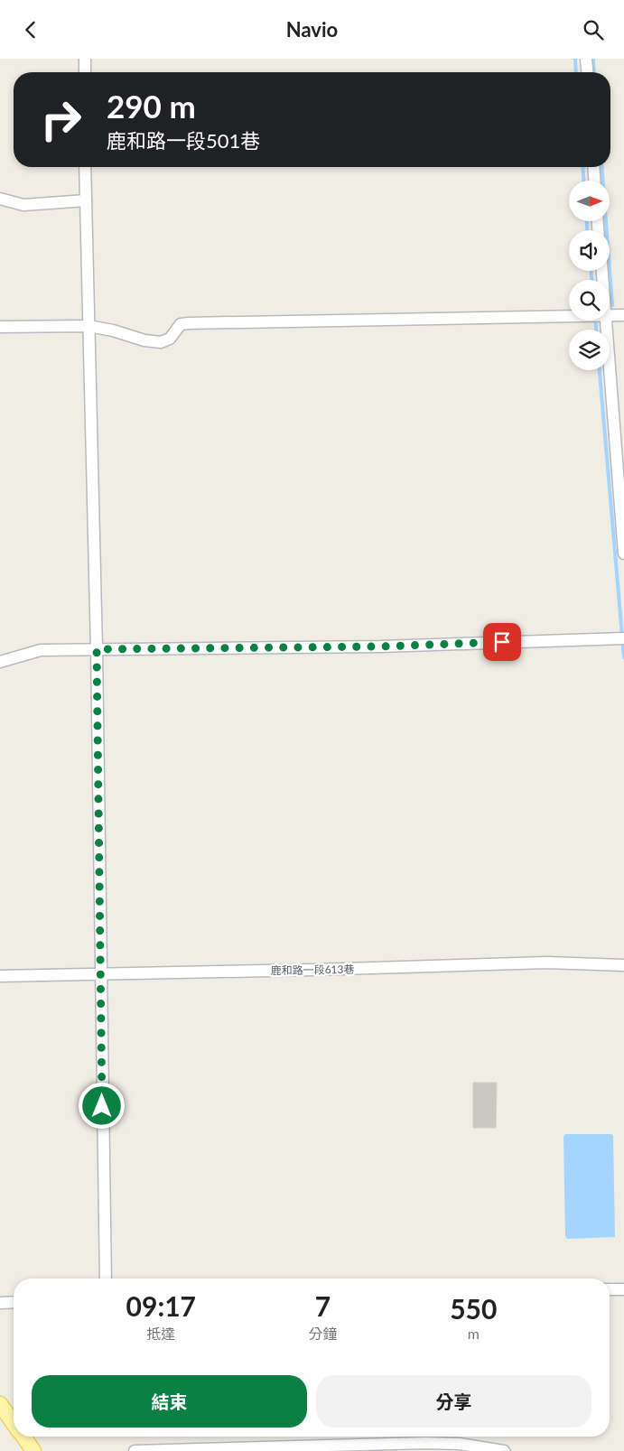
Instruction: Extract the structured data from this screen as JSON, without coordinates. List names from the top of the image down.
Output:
{
  "streets": {
    "street": ["鹿和路一段613巷"]
  },
  "north": "right",
  "page": {
    "header": "Navio",
    "turn": ["290 m", "鹿和路一段501巷"],
    "eta": [
      "09:17",
      "抵達",
      "7",
      "分鐘",
      "550",
      "m"
    ],
    "buttons": ["結束", "分享"]
  }
}
